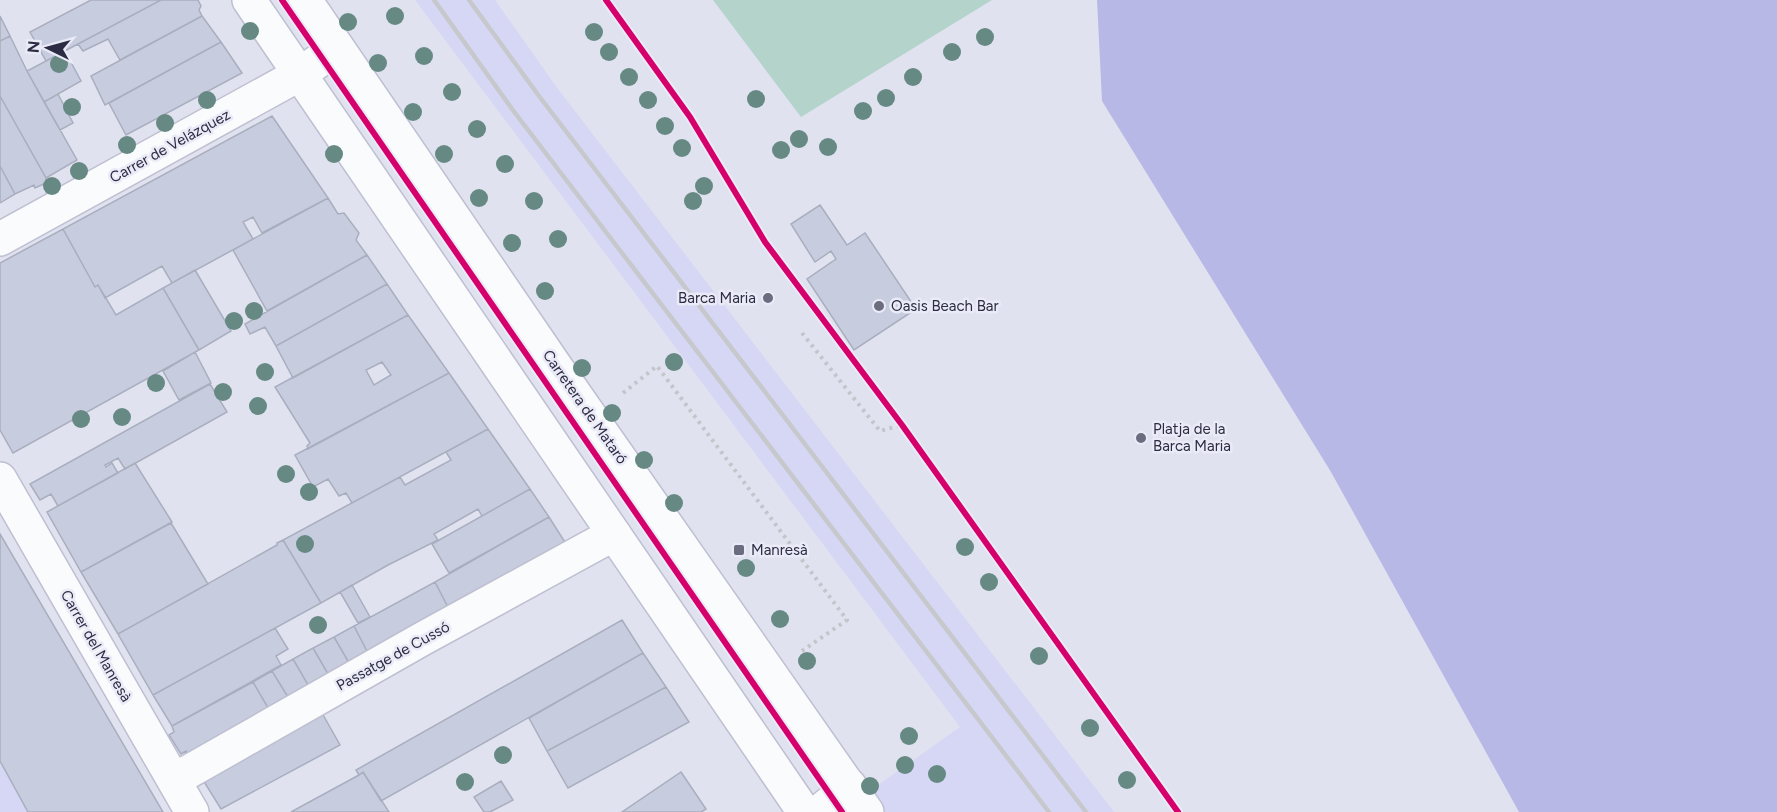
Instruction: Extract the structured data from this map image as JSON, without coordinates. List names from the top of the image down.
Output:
{
  "streets": {
    "main road": [
      "Carrer de Velázquez",
      "Carretera de Mataró",
      "Carrer del Manresà",
      "Passatge de Cussó"
    ]
  },
  "crossings": [
    ["Carrer de Velázquez", "Carretera de Mataró"],
    ["Carrer del Manresà", "Passatge de Cussó"]
  ],
  "places": {
    "other": ["Barca Maria", "Oasis Beach Bar", "Platja de la Barca Maria"],
    "transit": ["Manresà"]
  },
  "north": "left"
}
